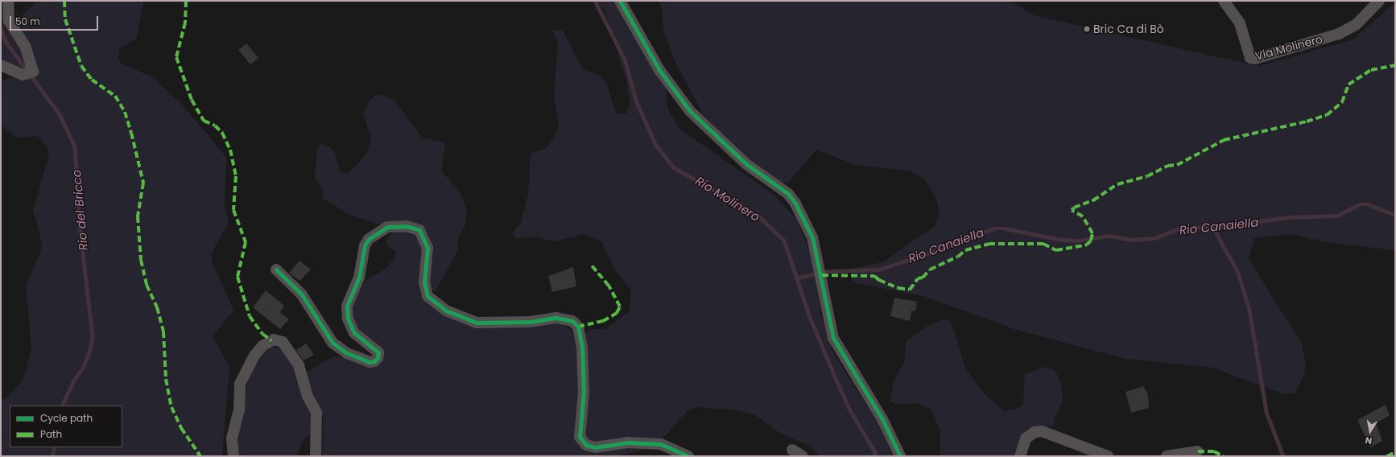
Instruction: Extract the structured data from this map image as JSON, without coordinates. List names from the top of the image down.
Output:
{
  "streets": {
    "street": ["Via Molinero"]
  },
  "water": ["Rio Molinero", "Rio del Bricco", "Rio Canaiella"],
  "places": ["Bric Ca di Bò"],
  "legend": ["Cycle path", "Path"],
  "scale_bar": "50 m",
  "north": "bottom"
}
